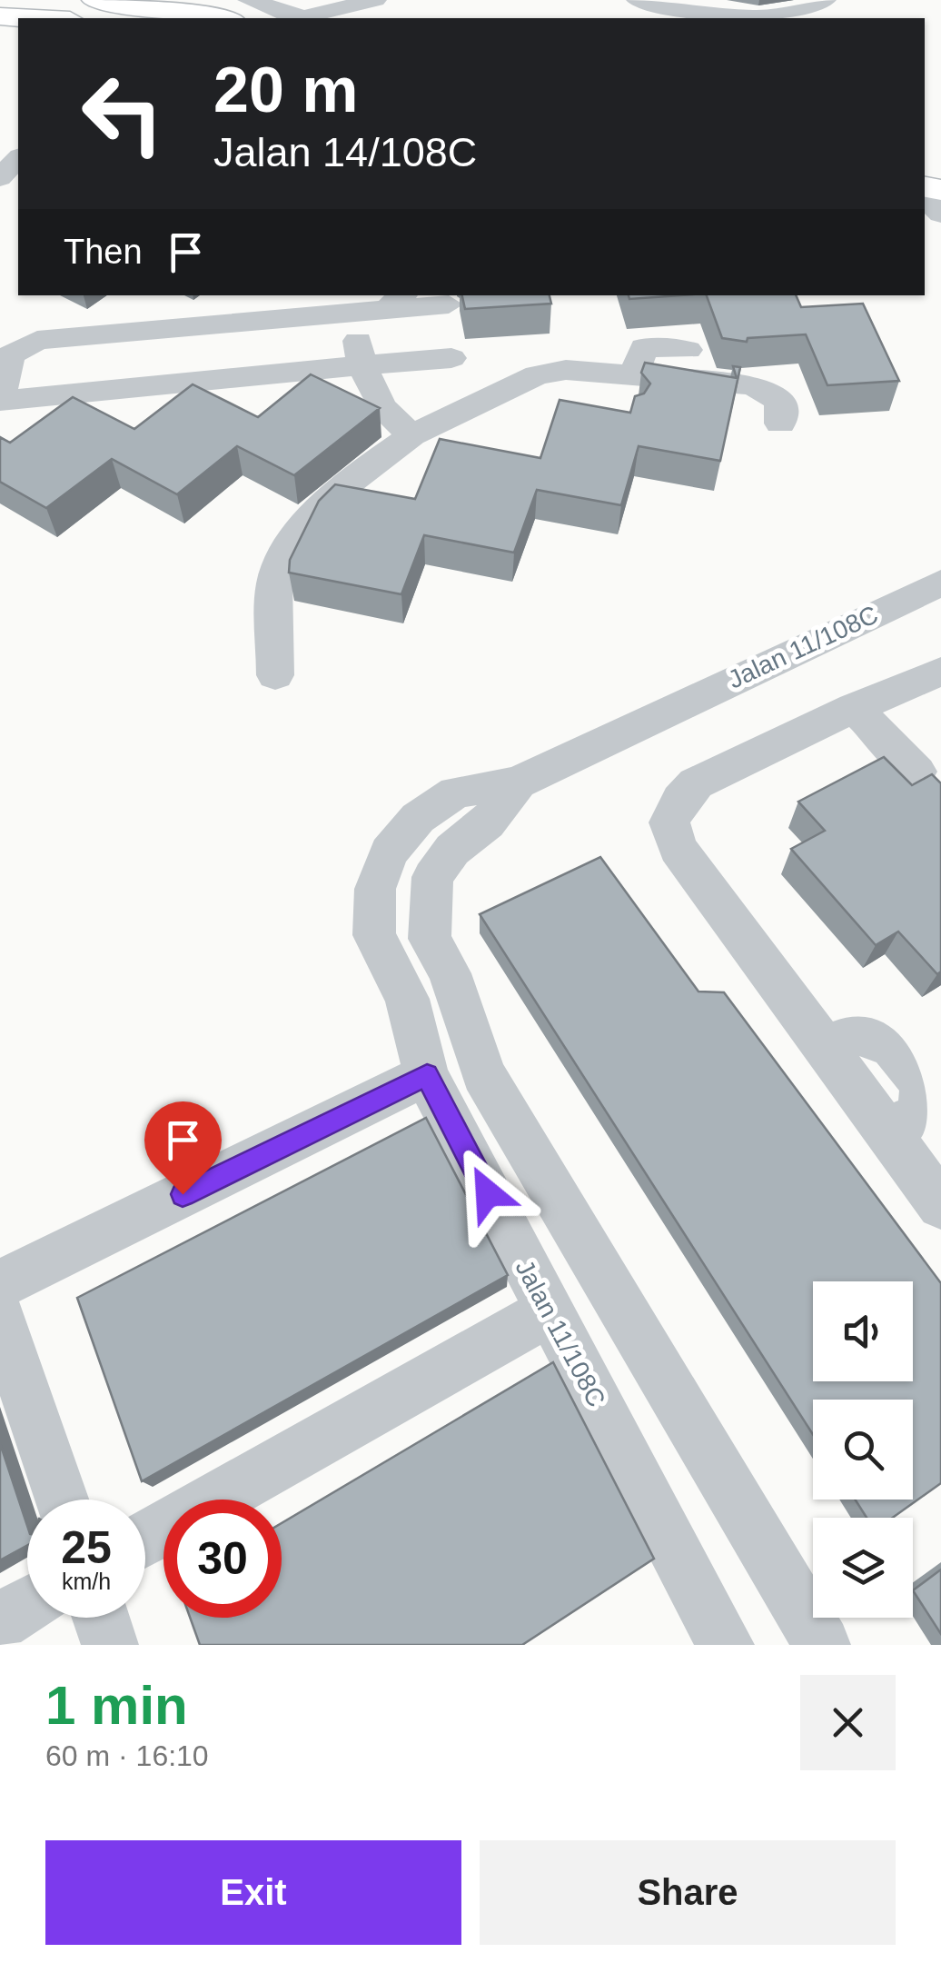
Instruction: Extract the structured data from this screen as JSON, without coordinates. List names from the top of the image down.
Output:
{
  "streets": {
    "street": ["Jalan 11/108C"]
  },
  "page": {
    "turn": ["20 m", "Jalan 14/108C"],
    "then": "Then",
    "speed": "25 km/h",
    "limit": "30",
    "heading": ["1 min", "60 m · 16:10"],
    "buttons": ["Exit", "Share"]
  }
}
